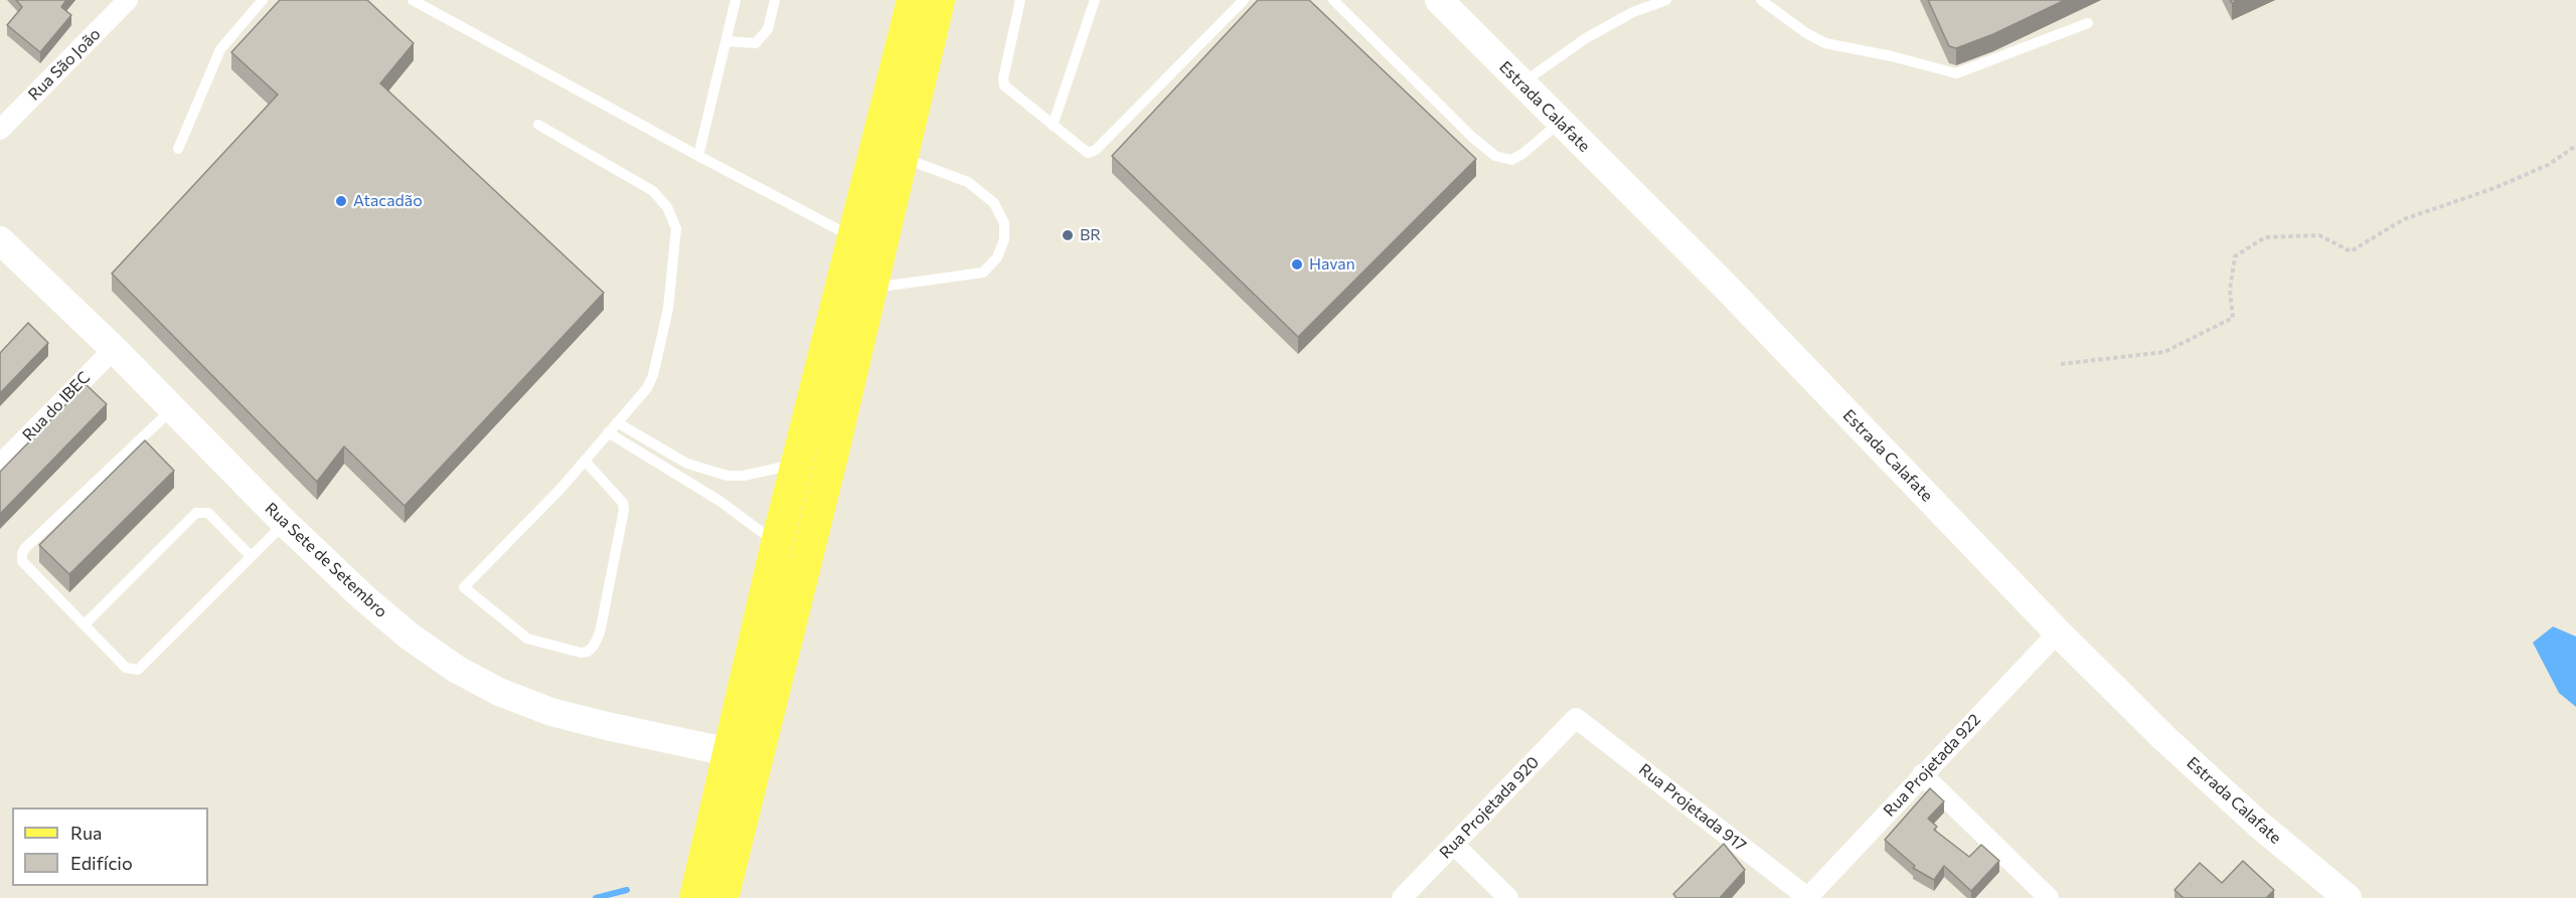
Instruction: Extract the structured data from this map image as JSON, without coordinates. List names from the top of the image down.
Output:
{
  "streets": {
    "street": [
      "Rua São João",
      "Estrada Calafate",
      "Rua do IBEC",
      "Rua Sete de Setembro",
      "Rua Projetada 922",
      "Rua Projetada 920",
      "Rua Projetada 917"
    ]
  },
  "crossings": [
    ["Estrada Calafate", "Rua Projetada 922"],
    ["Rua do IBEC", "Rua Sete de Setembro"],
    ["Rua Projetada 922", "Rua Projetada 917"],
    ["Rua Projetada 920", "Rua Projetada 917"]
  ],
  "places": ["Atacadão", "BR", "Havan"],
  "legend": ["Rua", "Edifício"]
}
